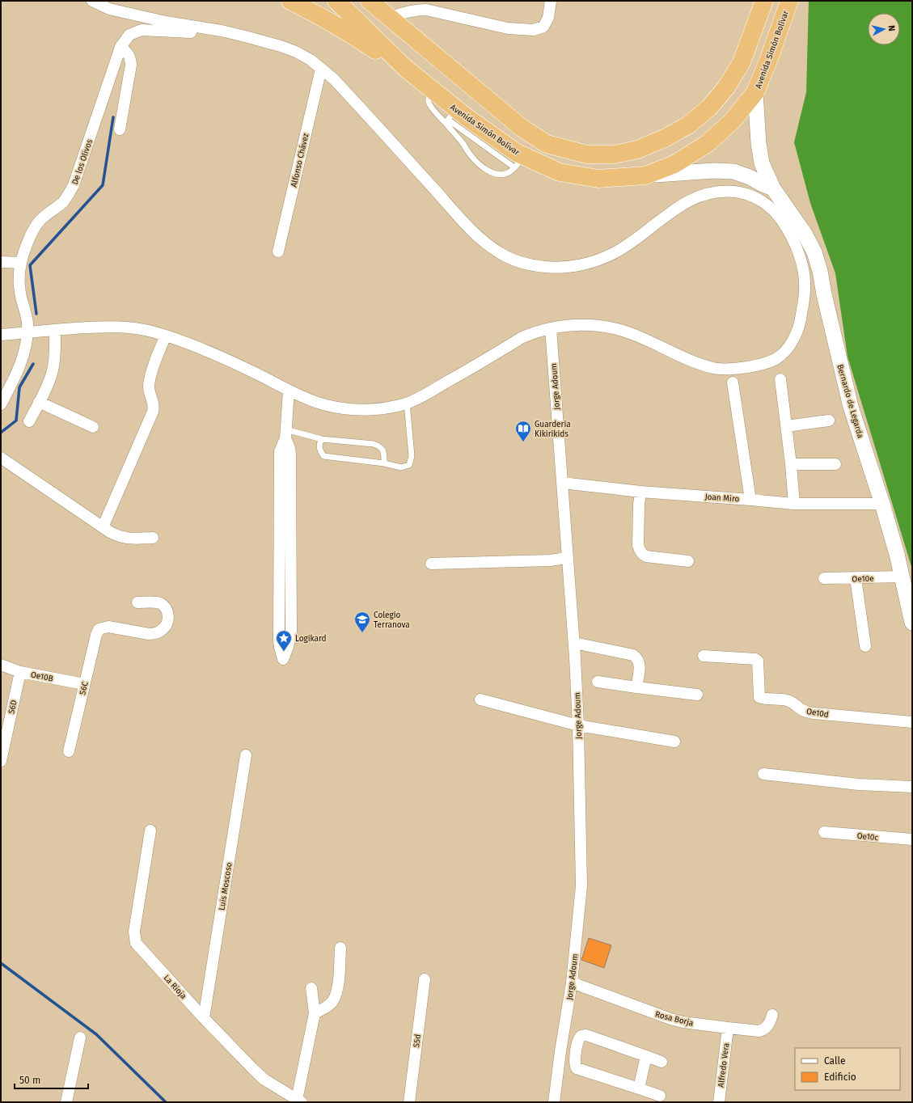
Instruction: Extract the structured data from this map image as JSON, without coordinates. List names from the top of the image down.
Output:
{
  "streets": {
    "highway": ["Avenida Simón Bolívar"],
    "street": [
      "Alfonso Chávez",
      "De los Olivos",
      "Jorge Adoum",
      "Bernardo de Legarda",
      "Joan Miro",
      "Oe10e",
      "Oe10B",
      "S6C",
      "S6D",
      "Oe10d",
      "Oe10c",
      "Luis Moscoso",
      "La Rioja",
      "Rosa Borja",
      "S5d",
      "Alfredo Vera"
    ]
  },
  "crossings": [
    ["Avenida Simón Bolívar", "Bernardo de Legarda"],
    ["Jorge Adoum", "Joan Miro"],
    ["Jorge Adoum", "Rosa Borja"],
    ["Bernardo de Legarda", "Joan Miro"],
    ["Bernardo de Legarda", "Oe10e"],
    ["Oe10B", "S6C"],
    ["Oe10B", "S6D"],
    ["Luis Moscoso", "La Rioja"],
    ["Rosa Borja", "Alfredo Vera"]
  ],
  "places": {
    "library": ["Guarderia Kikirikids"],
    "school or university": ["Colegio Terranova"],
    "place": ["Logikard"]
  },
  "legend": ["Calle", "Edificio"],
  "scale_bar": "50 m",
  "north": "right"
}
